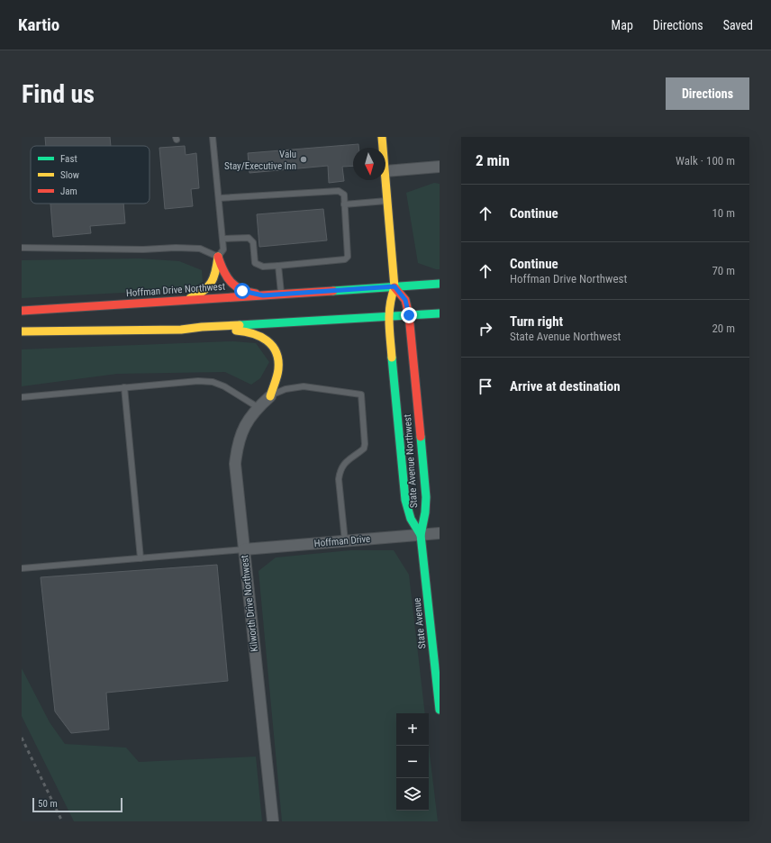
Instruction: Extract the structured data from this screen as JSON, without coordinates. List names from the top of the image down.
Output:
{
  "streets": {
    "main road": ["Hoffman Drive Northwest", "State Avenue Northwest", "State Avenue"],
    "street": ["Hoffman Drive", "Kilworth Drive Northwest"]
  },
  "crossings": [
    ["Hoffman Drive Northwest", "State Avenue Northwest"],
    ["State Avenue Northwest", "Hoffman Drive"],
    ["State Avenue Northwest", "State Avenue"],
    ["Hoffman Drive", "Kilworth Drive Northwest"],
    ["Hoffman Drive", "State Avenue"]
  ],
  "places": ["Valu Stay/Executive Inn"],
  "legend": ["Fast", "Slow", "Jam"],
  "scale_bar": "50 m",
  "north": "bottom",
  "page": {
    "header": "Kartio",
    "nav": ["Map", "Directions", "Saved"],
    "buttons": "Directions",
    "title": "Find us",
    "heading": ["2 min", "Walk · 100 m"],
    "list": [
      ["Continue", "10 m"],
      ["Continue", "Hoffman Drive Northwest", "70 m"],
      ["Turn right", "State Avenue Northwest", "20 m"],
      "Arrive at destination"
    ],
    "map_buttons": ["+", "−"],
    "scale": "50 m"
  }
}
